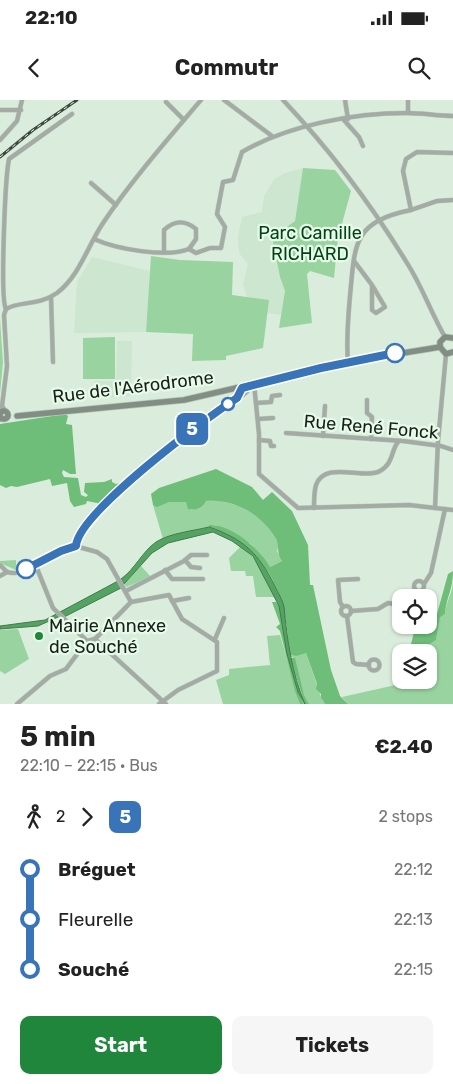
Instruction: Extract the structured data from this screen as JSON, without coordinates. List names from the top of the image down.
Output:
{
  "streets": {
    "street": ["Rue de l'Aérodrome", "Rue René Fonck"]
  },
  "parks": ["Parc Camille RICHARD"],
  "places": ["Mairie Annexe de Souché"],
  "lines": ["bus line 5"],
  "page": {
    "status": "22:10",
    "header": "Commutr",
    "on_map": "5",
    "heading": ["5 min", "22:10 – 22:15 · Bus", "€2.40"],
    "legs": ["2", "5", "2 stops"],
    "list": [
      {
        "name": "Bréguet",
        "value": "22:12"
      },
      {
        "name": "Fleurelle",
        "value": "22:13"
      },
      {
        "name": "Souché",
        "value": "22:15"
      }
    ],
    "buttons": ["Start", "Tickets"]
  }
}
